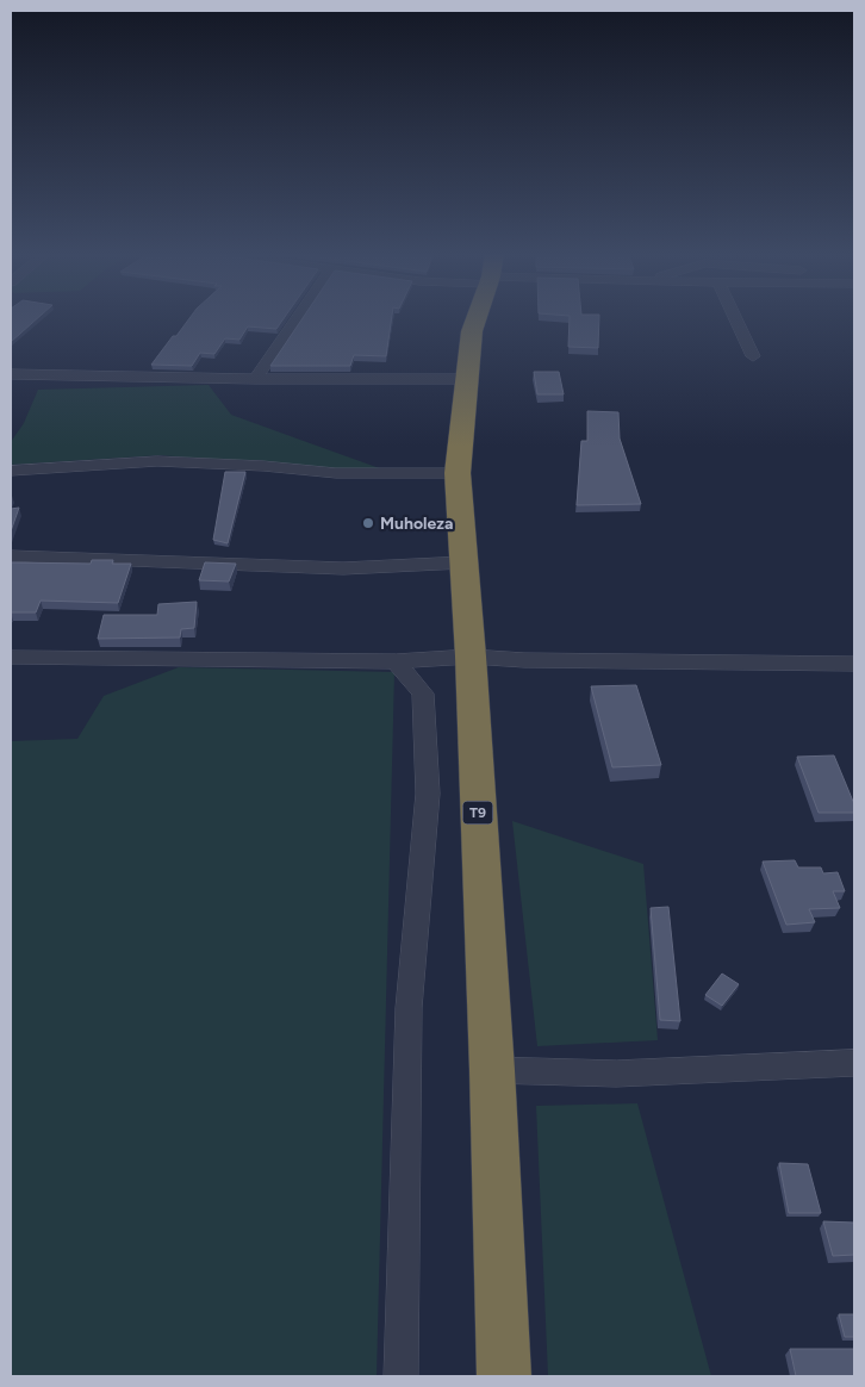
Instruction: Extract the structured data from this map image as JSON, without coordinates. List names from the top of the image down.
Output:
{
  "streets": {
    "highway": ["T9"]
  },
  "places": ["Muholeza"]
}
